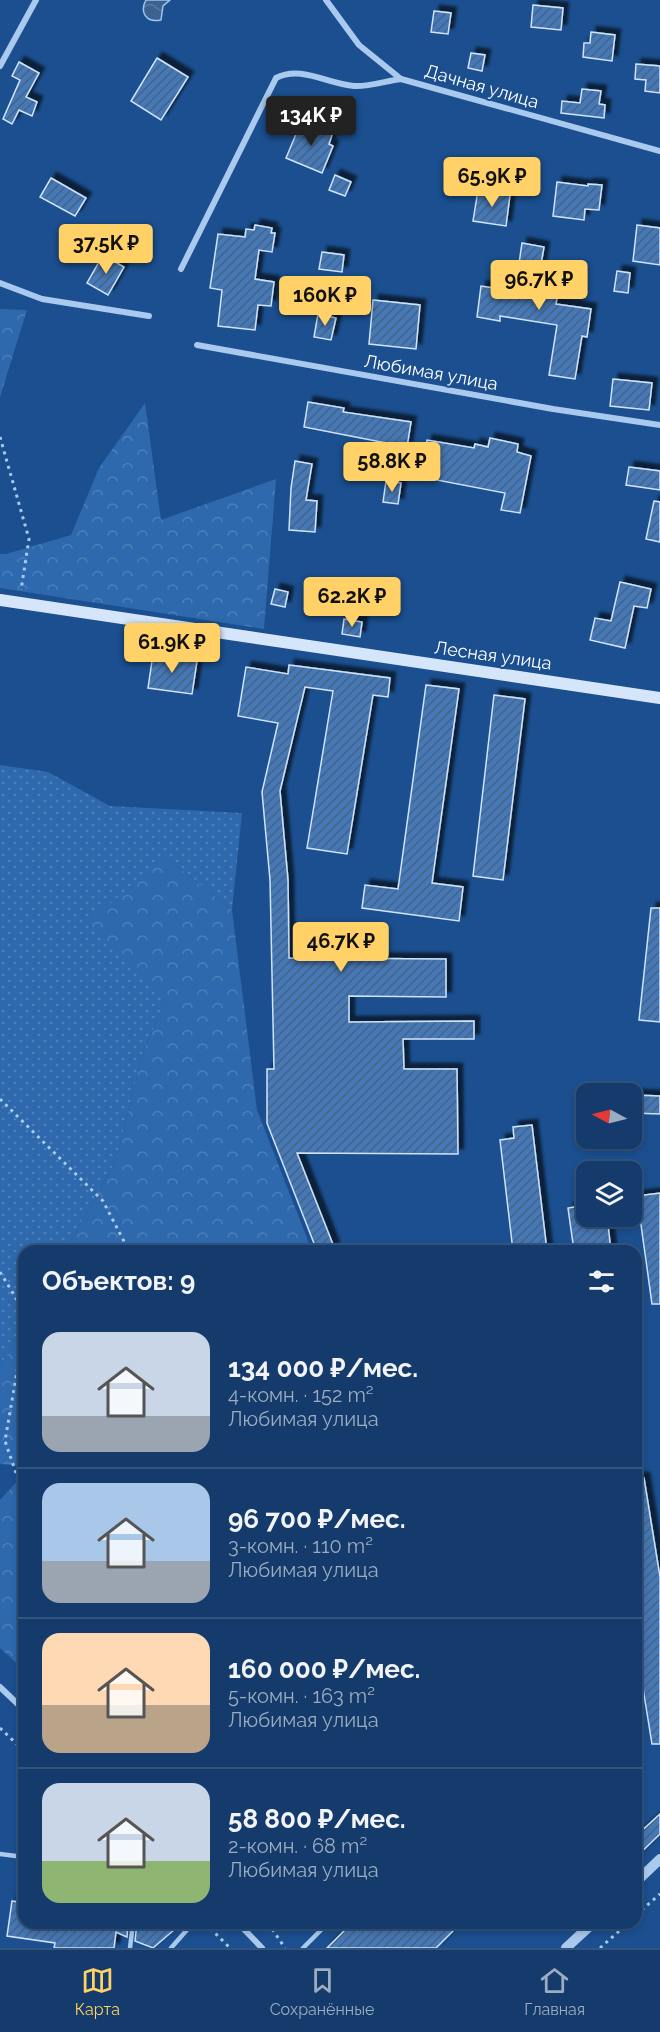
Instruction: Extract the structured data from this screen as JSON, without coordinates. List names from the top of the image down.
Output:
{
  "streets": {
    "main road": ["Лесная улица"],
    "street": ["Дачная улица", "Любимая улица"]
  },
  "north": "left",
  "page": {
    "price": [
      "134K ₽",
      "65.9K ₽",
      "37.5K ₽",
      "96.7K ₽",
      "160K ₽",
      "58.8K ₽",
      "62.2K ₽",
      "61.9K ₽",
      "46.7K ₽"
    ],
    "heading": "Объектов: 9",
    "list": [
      {
        "name": "134 000 ₽/мес.",
        "note": "4-комн. · 152 m² · Любимая улица"
      },
      {
        "name": "96 700 ₽/мес.",
        "note": "3-комн. · 110 m² · Любимая улица"
      },
      {
        "name": "160 000 ₽/мес.",
        "note": "5-комн. · 163 m² · Любимая улица"
      },
      {
        "name": "58 800 ₽/мес.",
        "note": "2-комн. · 68 m² · Любимая улица"
      }
    ],
    "tabs": ["Карта", "Сохранённые", "Главная"]
  }
}
